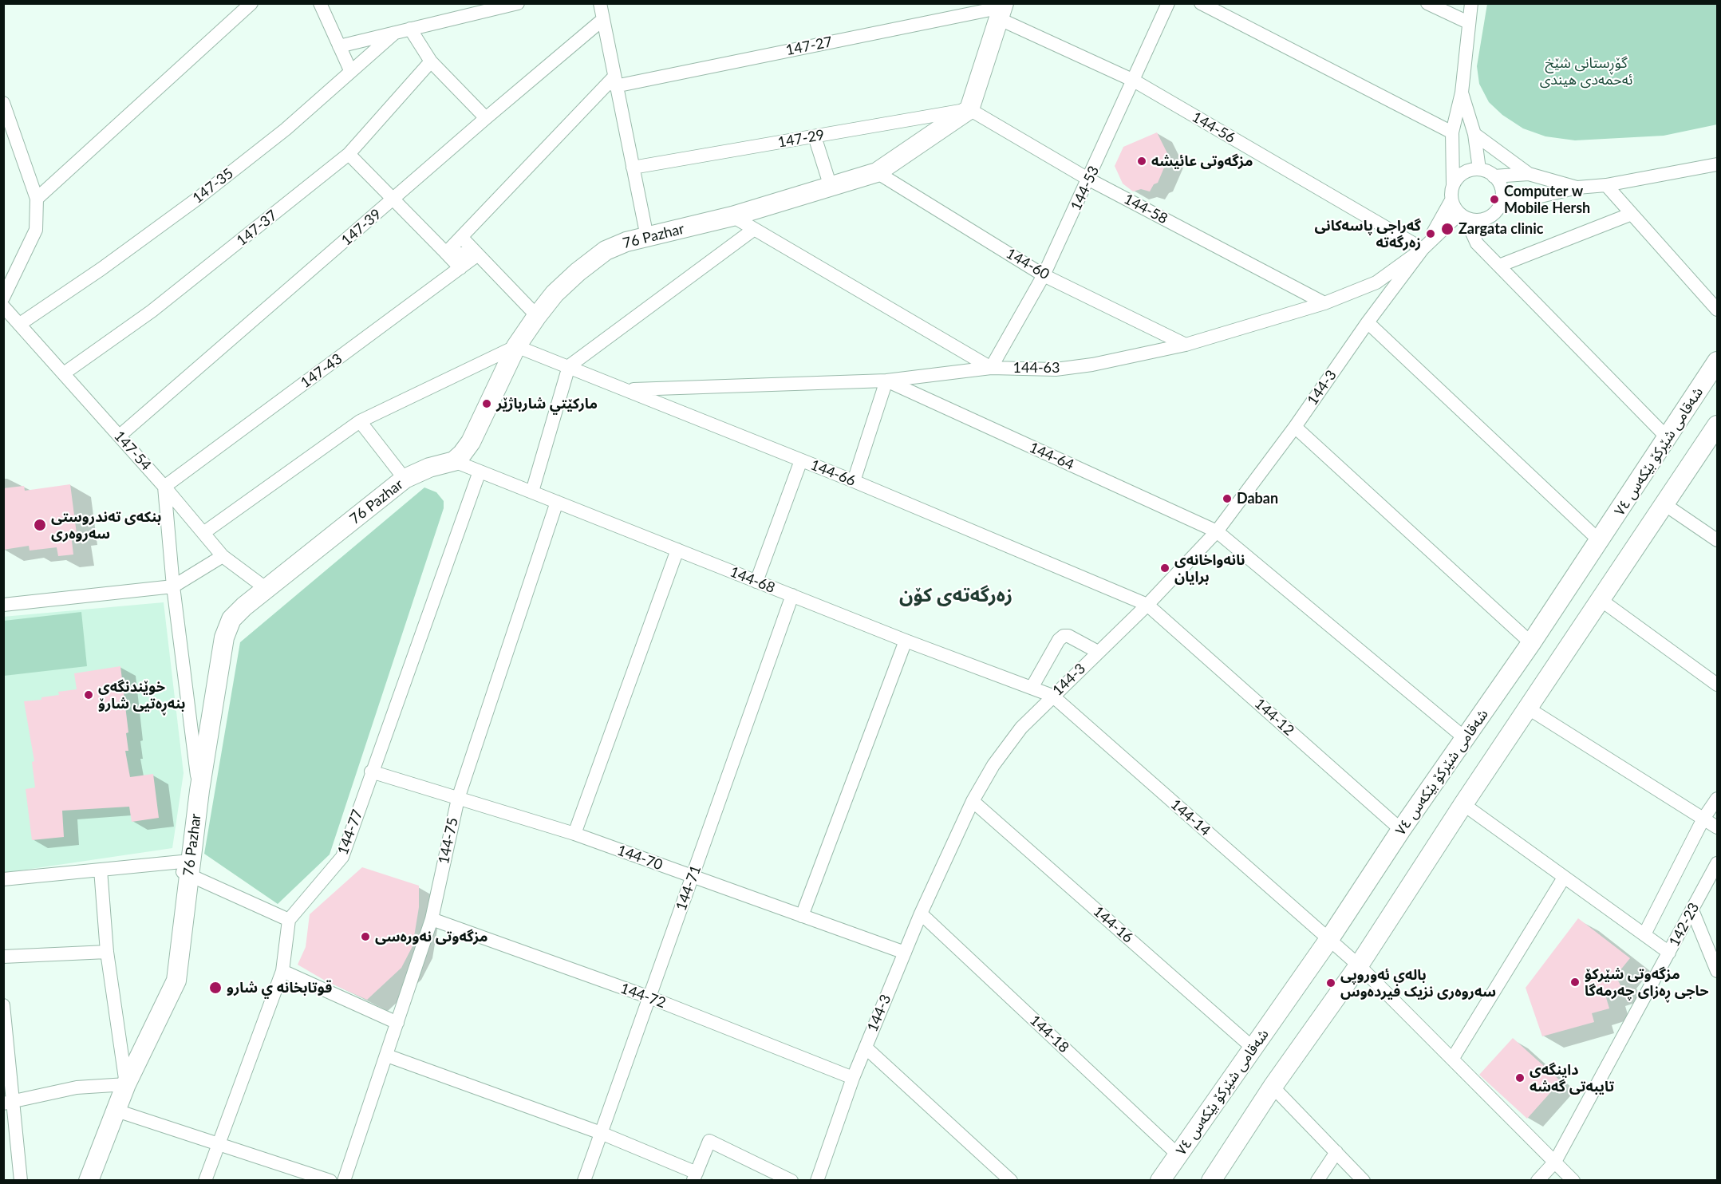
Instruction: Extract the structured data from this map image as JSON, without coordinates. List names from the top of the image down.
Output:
{
  "streets": {
    "street": [
      "147-27",
      "144-56",
      "147-29",
      "147-35",
      "144-53",
      "144-58",
      "147-39",
      "147-37",
      "76 Pazhar",
      "144-60",
      "144-63",
      "147-43",
      "144-3",
      "147-54",
      "شەقامی شێرکۆ بێکەس ٧٤",
      "144-64",
      "144-66",
      "144-68",
      "144-12",
      "144-14",
      "144-77",
      "144-75",
      "144-70",
      "144-71",
      "144-16",
      "142-23",
      "144-72",
      "144-18"
    ]
  },
  "crossings": [
    ["147-27", "144-56"],
    ["144-56", "144-53"],
    ["144-56", "144-63"],
    ["144-56", "144-3"],
    ["147-29", "144-58"],
    ["147-29", "76 Pazhar"],
    ["147-35", "147-54"],
    ["144-53", "144-58"],
    ["144-53", "144-60"],
    ["144-53", "144-63"],
    ["144-58", "76 Pazhar"],
    ["144-58", "144-63"],
    ["147-39", "147-54"],
    ["147-37", "147-54"],
    ["76 Pazhar", "144-60"],
    ["76 Pazhar", "147-54"],
    ["76 Pazhar", "144-66"],
    ["76 Pazhar", "144-68"],
    ["144-60", "144-63"],
    ["144-63", "144-3"],
    ["144-63", "144-64"],
    ["144-63", "144-66"],
    ["147-43", "147-54"],
    ["144-3", "144-64"],
    ["144-3", "144-66"],
    ["144-3", "144-68"],
    ["144-3", "144-12"],
    ["144-3", "144-14"],
    ["144-3", "144-70"],
    ["144-3", "144-16"],
    ["144-3", "144-72"],
    ["144-3", "144-18"],
    ["شەقامی شێرکۆ بێکەس ٧٤", "144-64"],
    ["شەقامی شێرکۆ بێکەس ٧٤", "144-12"],
    ["شەقامی شێرکۆ بێکەس ٧٤", "144-14"],
    ["شەقامی شێرکۆ بێکەس ٧٤", "144-16"],
    ["شەقامی شێرکۆ بێکەس ٧٤", "144-18"],
    ["144-66", "144-12"],
    ["144-68", "144-14"],
    ["144-68", "144-77"],
    ["144-68", "144-75"],
    ["144-68", "144-71"],
    ["144-14", "142-23"],
    ["144-77", "144-70"],
    ["144-75", "144-70"],
    ["144-75", "144-72"],
    ["144-70", "144-71"],
    ["144-71", "144-72"]
  ],
  "districts": ["زەرگەتەی کۆن"],
  "parks": ["گۆڕستانی شێخ ئەحمەدی هیندی"],
  "places": [
    "مزگەوتی عائیشە",
    "Computer w Mobile Hersh",
    "Zargata clinic",
    "گەراجی پاسەکانی زەرگەتە",
    "مارکێتي شارباژێر",
    "Daban",
    "بنکەی تەندروستی سەروەری",
    "نانەواخانەی برایان",
    "خوێندنگەی بنەڕەتیی شارۆ",
    "مزگەوتی نەورەسی",
    "مزگەوتی شێرکۆ حاجی ڕەزای چەرمەگا",
    "بالەی ئەوروپی سەروەری نزیک فیردەوس",
    "قوتابخانه ي شارو",
    "داینگەی تایبەتی گەشە"
  ]
}
